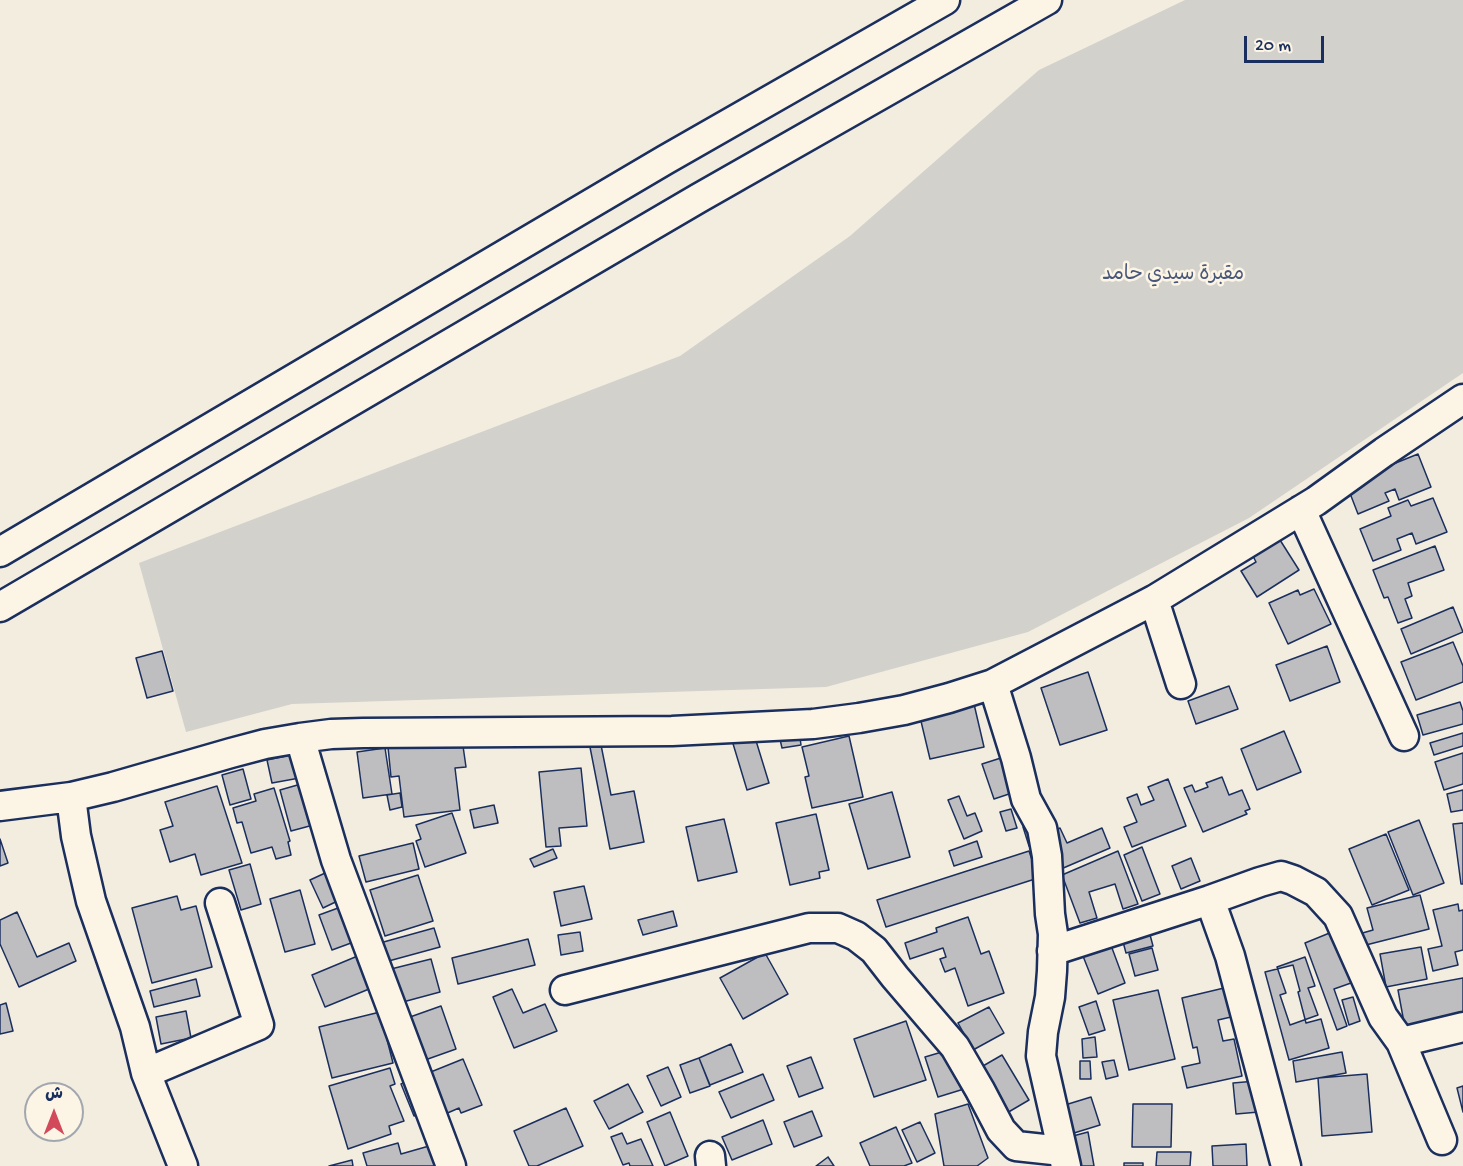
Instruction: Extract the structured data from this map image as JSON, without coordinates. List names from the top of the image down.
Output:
{
  "parks": ["مقبرة سيدي حامد"],
  "scale_bar": "20 m",
  "north": "top"
}
